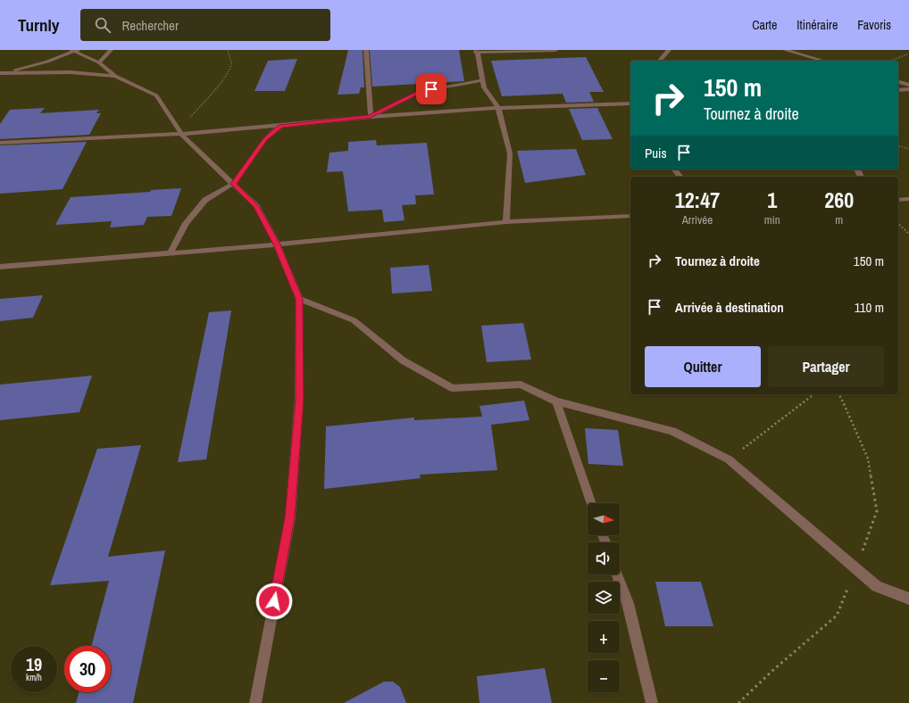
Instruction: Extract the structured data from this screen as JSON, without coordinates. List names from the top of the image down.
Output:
{
  "north": "right",
  "page": {
    "header": "Turnly",
    "search": "Rechercher",
    "nav": ["Carte", "Itinéraire", "Favoris"],
    "turn": ["150 m", "Tournez à droite"],
    "then": "Puis",
    "eta": [
      "12:47",
      "Arrivée",
      "1",
      "min",
      "260",
      "m"
    ],
    "list": [
      {
        "name": "Tournez à droite",
        "value": "150 m"
      },
      {
        "name": "Arrivée à destination",
        "value": "110 m"
      }
    ],
    "buttons": ["Quitter", "Partager"],
    "map_buttons": ["+", "−"],
    "speed": "19 km/h",
    "limit": "30"
  }
}
